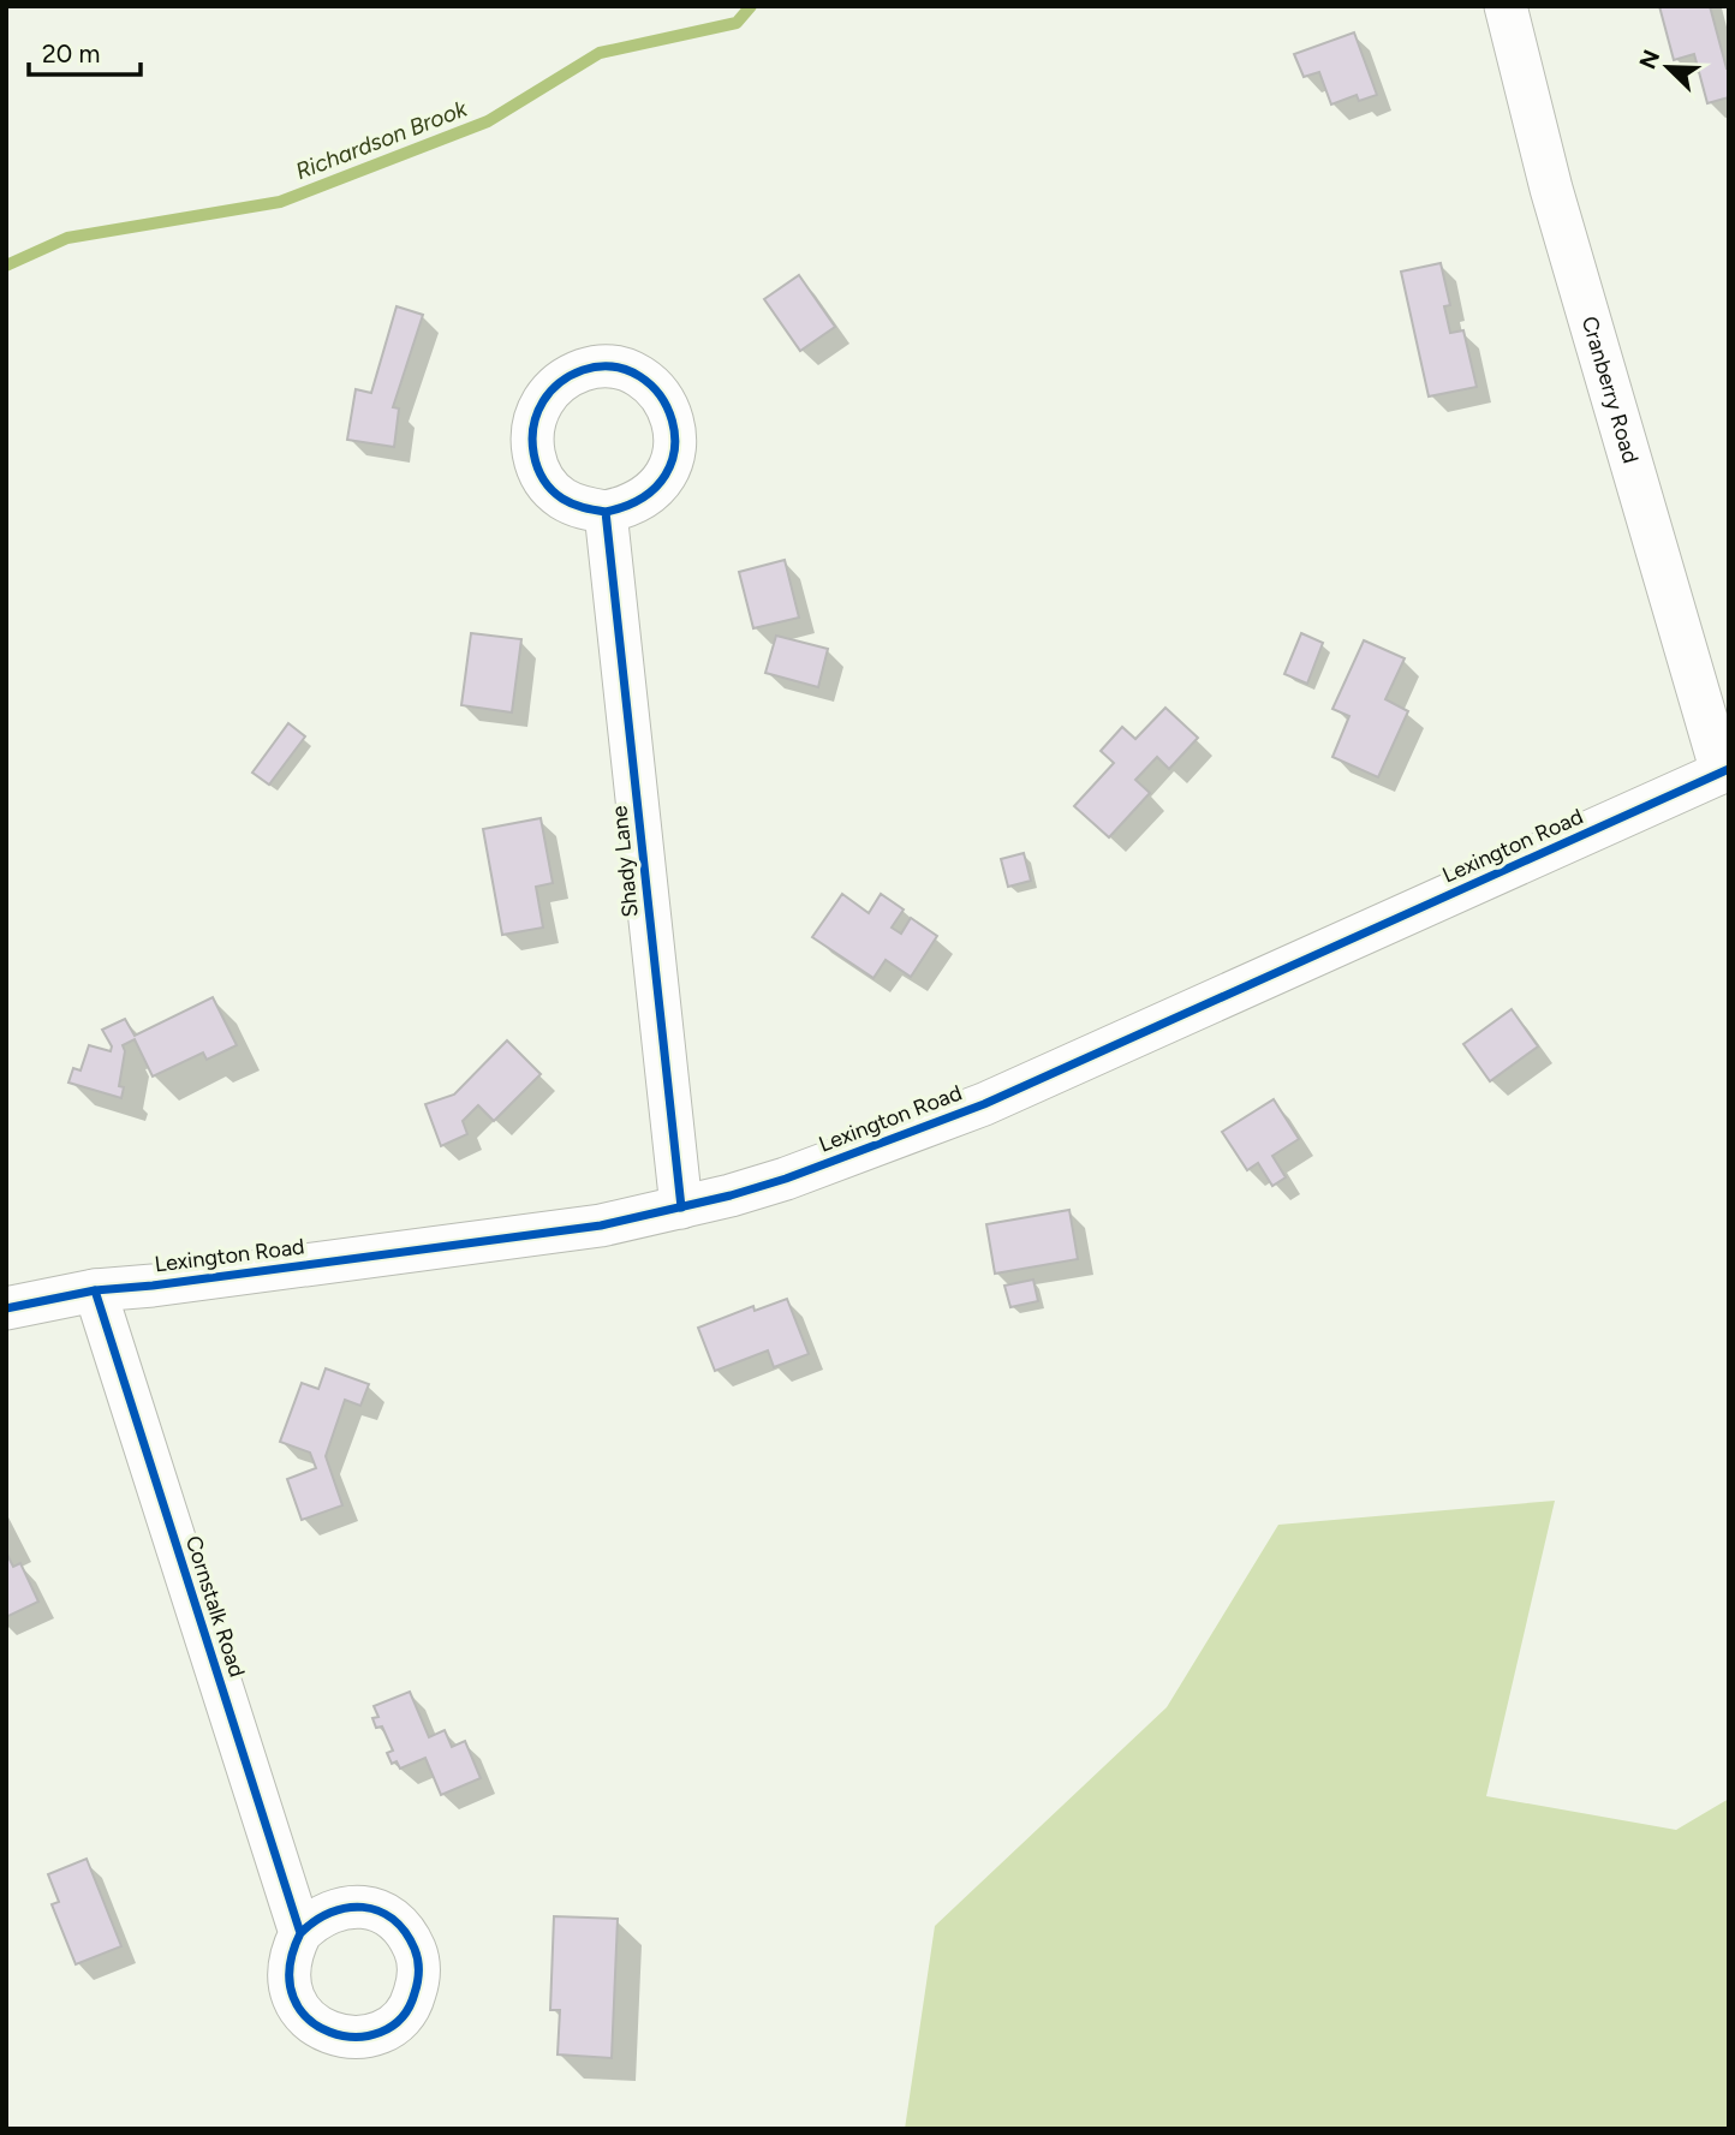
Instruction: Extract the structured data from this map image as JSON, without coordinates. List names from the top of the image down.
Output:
{
  "streets": {
    "street": [
      "Cranberry Road",
      "Lexington Road",
      "Shady Lane",
      "Cornstalk Road"
    ]
  },
  "crossings": [
    ["Cranberry Road", "Lexington Road"],
    ["Lexington Road", "Shady Lane"],
    ["Lexington Road", "Cornstalk Road"]
  ],
  "water": ["Richardson Brook"],
  "scale_bar": "20 m",
  "north": "top left"
}
